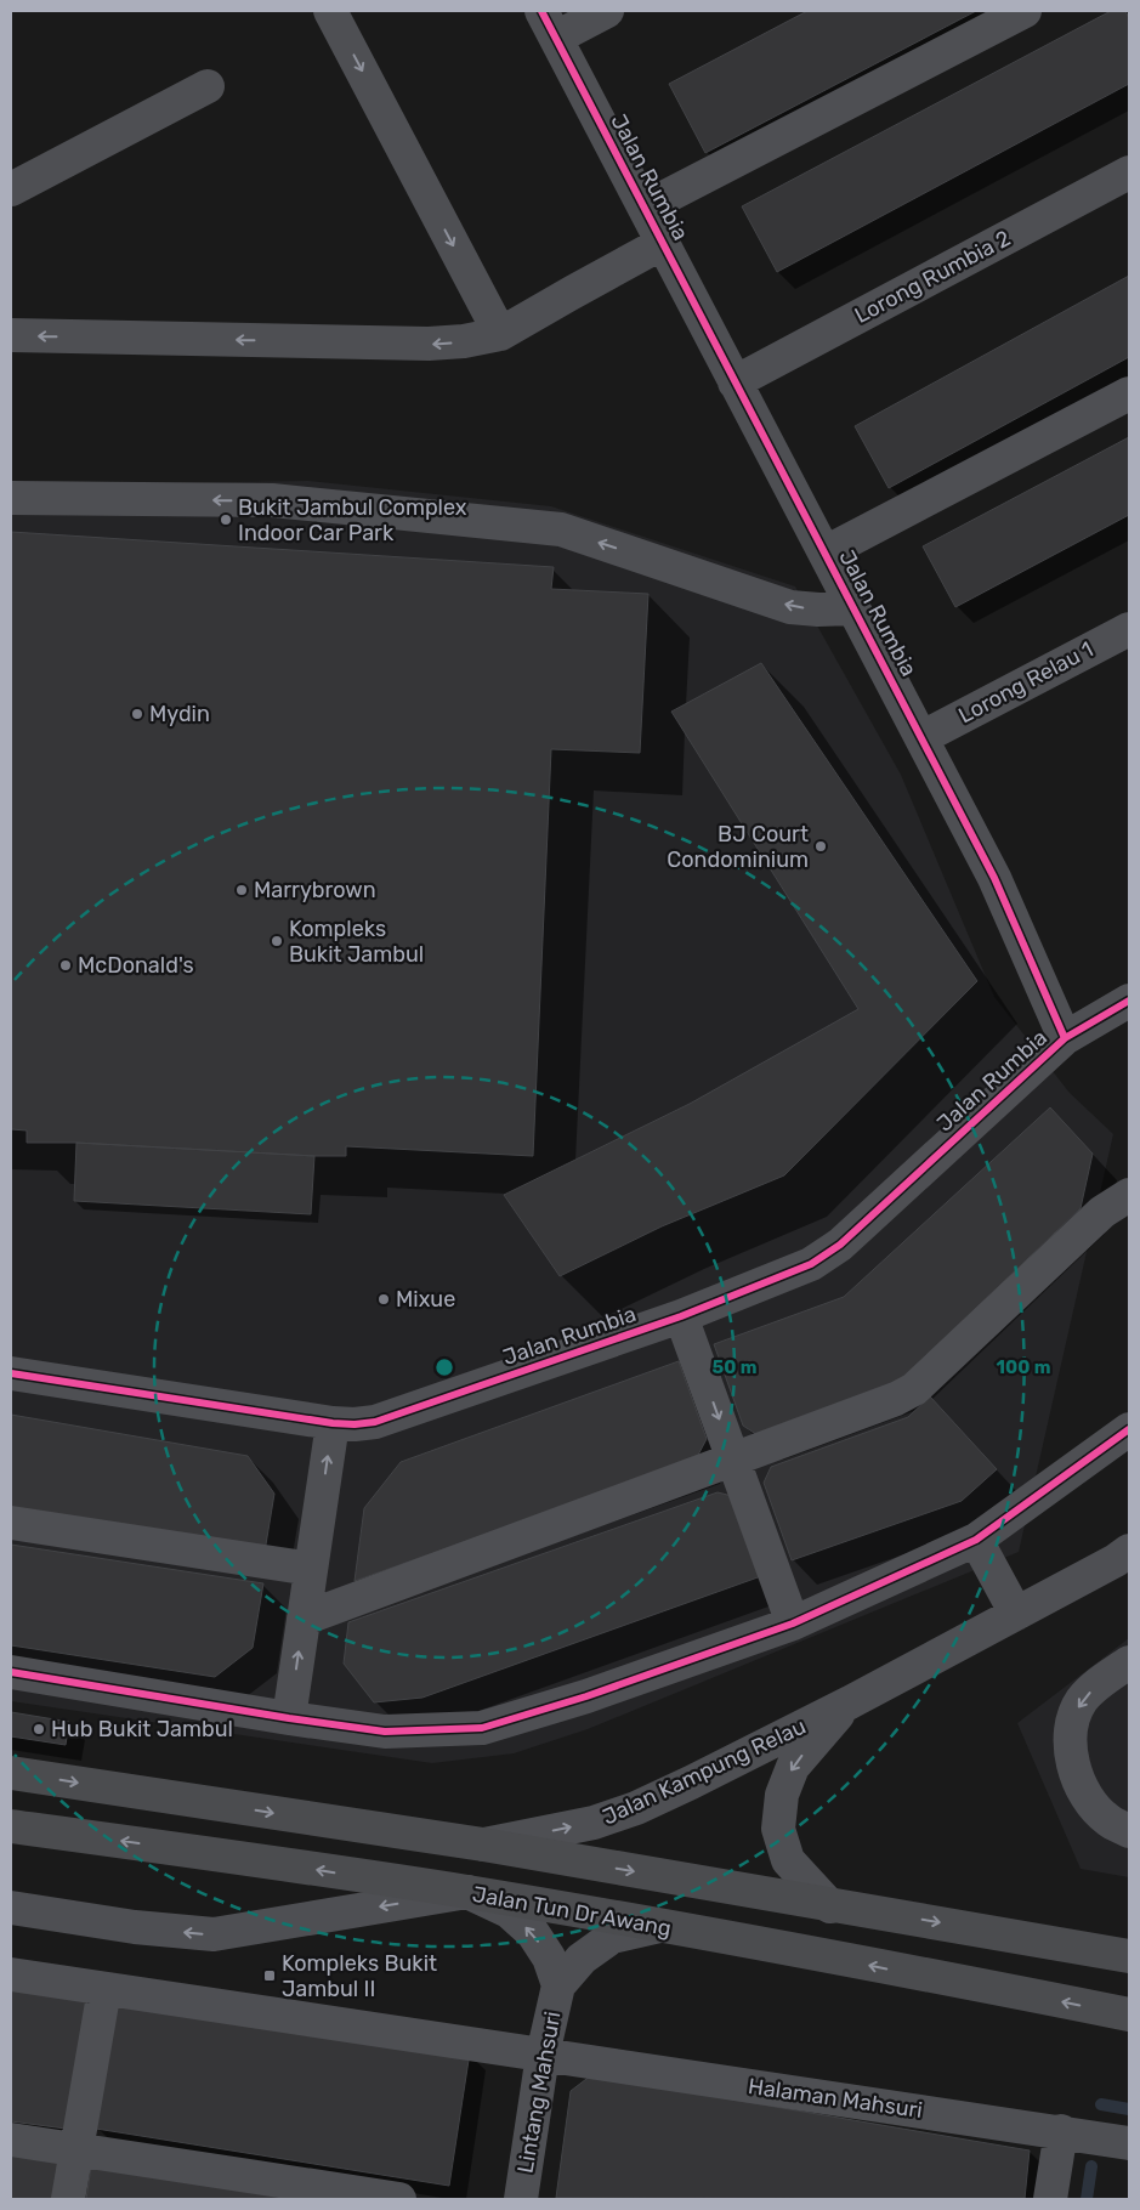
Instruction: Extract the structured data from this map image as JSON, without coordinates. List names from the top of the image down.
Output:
{
  "streets": {
    "main road": ["Jalan Tun Dr Awang"],
    "street": [
      "Jalan Rumbia",
      "Lorong Rumbia 2",
      "Lorong Relau 1",
      "Jalan Kampung Relau",
      "Lintang Mahsuri",
      "Halaman Mahsuri"
    ]
  },
  "crossings": [
    ["Jalan Rumbia", "Lorong Rumbia 2"],
    ["Jalan Rumbia", "Lorong Relau 1"],
    ["Jalan Tun Dr Awang", "Lintang Mahsuri"],
    ["Lintang Mahsuri", "Halaman Mahsuri"]
  ],
  "places": {
    "other": [
      "Bukit Jambul Complex Indoor Car Park",
      "Mydin",
      "BJ Court Condominium",
      "Marrybrown",
      "Kompleks Bukit Jambul",
      "McDonald's",
      "Mixue",
      "Hub Bukit Jambul"
    ],
    "transit": ["Kompleks Bukit Jambul II"]
  },
  "rings": ["50 m", "100 m"]
}
